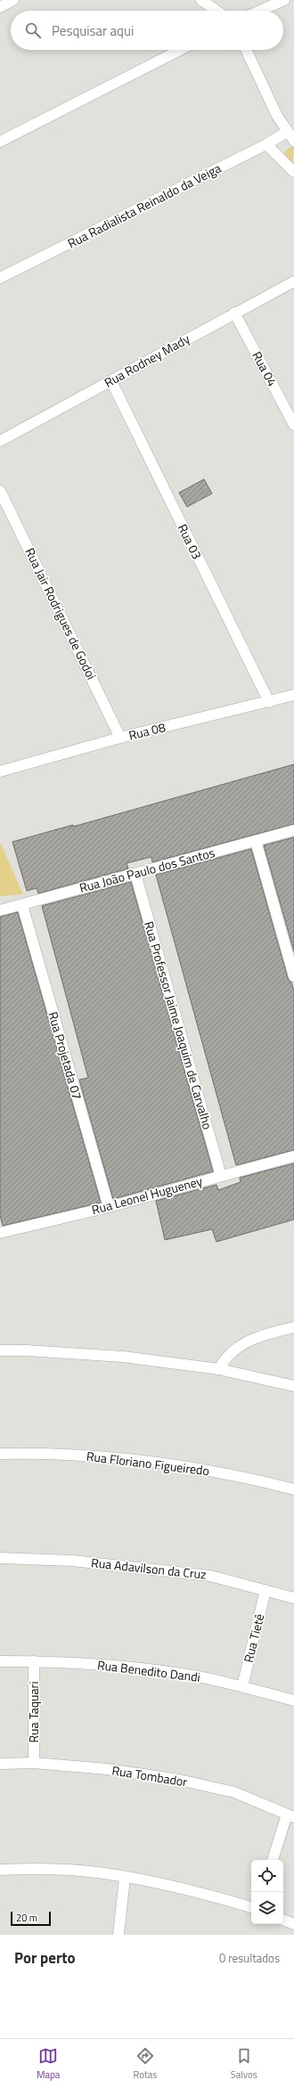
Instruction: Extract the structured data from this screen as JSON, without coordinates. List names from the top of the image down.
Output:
{
  "streets": {
    "street": [
      "Rua Radialista Reinaldo da Veiga",
      "Rua Rodney Mady",
      "Rua 04",
      "Rua 03",
      "Rua Jair Rodrigues de Godoi",
      "Rua 08",
      "Rua João Paulo dos Santos",
      "Rua Professor Jaime Joaquim de Carvalho",
      "Rua Projetada 07",
      "Rua Leonel Hugueney",
      "Rua Floriano Figueiredo",
      "Rua Adavilson da Cruz",
      "Rua Tietê",
      "Rua Benedito Dandi",
      "Rua Taquari",
      "Rua Tombador"
    ]
  },
  "crossings": [
    ["Rua Rodney Mady", "Rua 04"],
    ["Rua Rodney Mady", "Rua 03"],
    ["Rua 03", "Rua 08"],
    ["Rua Jair Rodrigues de Godoi", "Rua 08"],
    ["Rua João Paulo dos Santos", "Rua Professor Jaime Joaquim de Carvalho"],
    ["Rua João Paulo dos Santos", "Rua Projetada 07"],
    ["Rua Professor Jaime Joaquim de Carvalho", "Rua Leonel Hugueney"],
    ["Rua Projetada 07", "Rua Leonel Hugueney"],
    ["Rua Adavilson da Cruz", "Rua Tietê"],
    ["Rua Tietê", "Rua Benedito Dandi"],
    ["Rua Benedito Dandi", "Rua Taquari"],
    ["Rua Taquari", "Rua Tombador"]
  ],
  "scale_bar": "20 m",
  "page": {
    "search": "Pesquisar aqui",
    "scale": "20 m",
    "heading": ["Por perto", "0 resultados"],
    "nav": ["Mapa", "Rotas", "Salvos"]
  }
}
